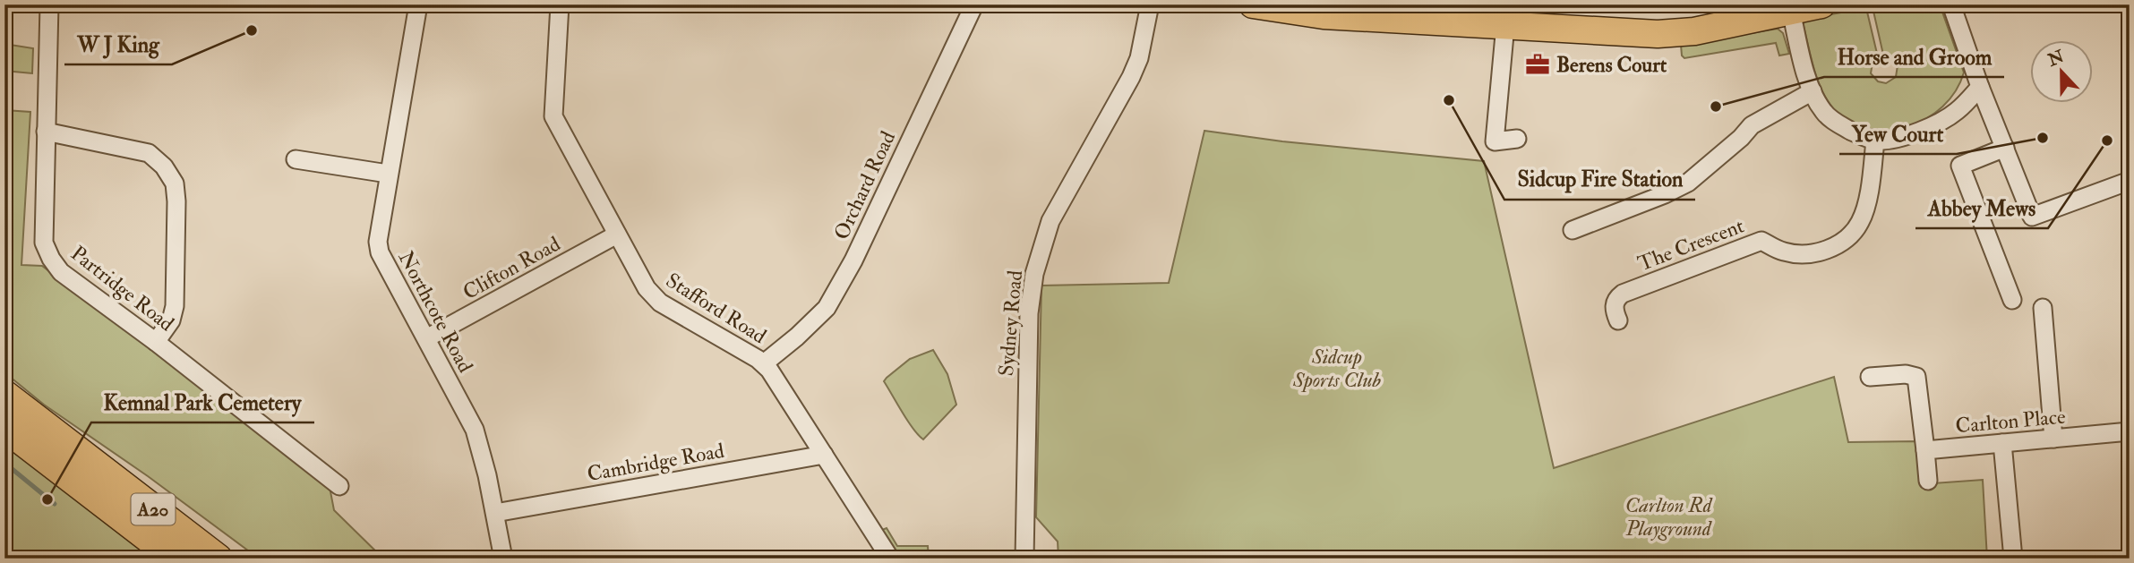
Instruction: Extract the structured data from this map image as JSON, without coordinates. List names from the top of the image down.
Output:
{
  "streets": {
    "highway": ["A20"],
    "street": [
      "Orchard Road",
      "The Crescent",
      "Clifton Road",
      "Partridge Road",
      "Stafford Road",
      "Northcote Road",
      "Sydney Road",
      "Carlton Place",
      "Cambridge Road"
    ]
  },
  "crossings": [
    ["Orchard Road", "Stafford Road"],
    ["Clifton Road", "Stafford Road"],
    ["Clifton Road", "Northcote Road"],
    ["Stafford Road", "Cambridge Road"],
    ["Northcote Road", "Cambridge Road"]
  ],
  "parks": ["Sidcup Sports Club", "Carlton Rd Playground"],
  "places": {
    "other": [
      "W J King",
      "Sidcup Fire Station",
      "Horse and Groom",
      "Yew Court",
      "Abbey Mews",
      "Kemnal Park Cemetery"
    ],
    "office": ["Berens Court"]
  },
  "north": "top"
}
